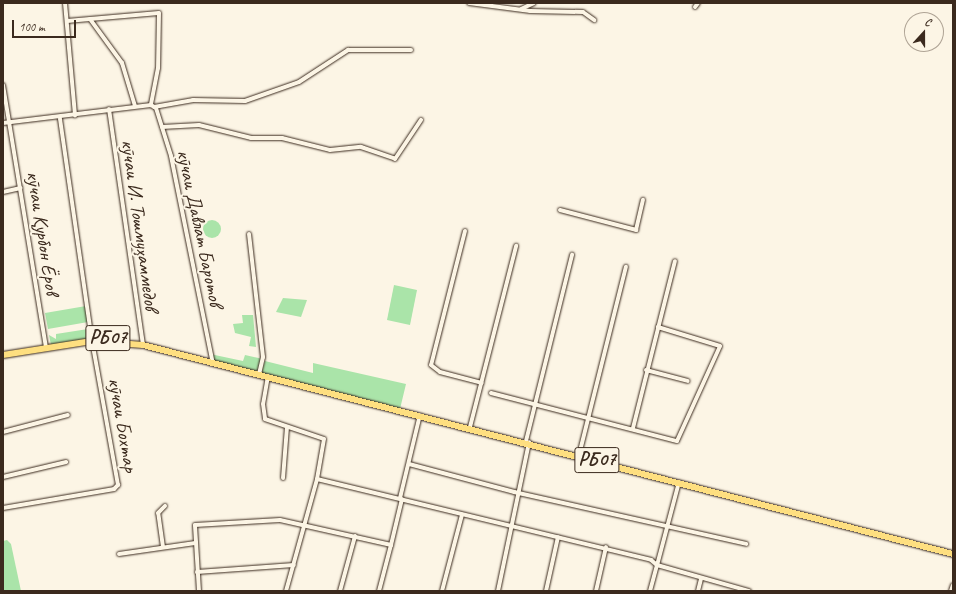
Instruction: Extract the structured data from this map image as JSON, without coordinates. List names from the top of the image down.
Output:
{
  "streets": {
    "highway": ["РБ07"],
    "street": [
      "кӯчаи И. Тошмуҳаммедов",
      "кӯчаи Давлат Баротов",
      "кӯчаи Қурбон Ёров",
      "кӯчаи Бохтар"
    ]
  },
  "crossings": [
    ["кӯчаи И. Тошмуҳаммедов", "РБ07"],
    ["кӯчаи Давлат Баротов", "РБ07"],
    ["кӯчаи Қурбон Ёров", "РБ07"],
    ["РБ07", "кӯчаи Бохтар"]
  ],
  "scale_bar": "100 m",
  "north": "top"
}
